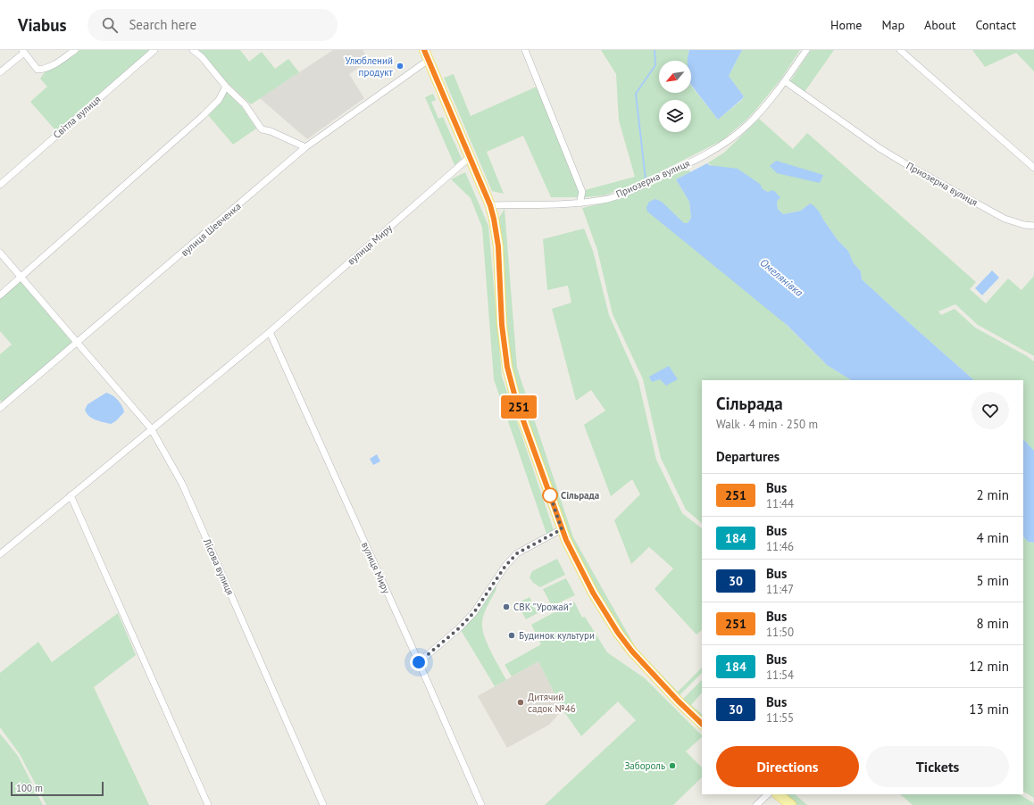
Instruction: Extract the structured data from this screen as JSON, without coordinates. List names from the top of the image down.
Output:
{
  "streets": {
    "street": [
      "Світла вулиця",
      "Приозерна вулиця",
      "вулиця Шевченка",
      "вулиця Миру",
      "Лісова вулиця"
    ]
  },
  "crossings": [
    ["вулиця Шевченка", "Лісова вулиця"],
    ["вулиця Миру", "Лісова вулиця"]
  ],
  "water": ["Омелянівка"],
  "places": [
    "Улюблений продукт",
    "Сільрада",
    "СВК \"Урожай\"",
    "Будинок культури",
    "Дитячий садок №46",
    "Забороль"
  ],
  "lines": ["bus line 251"],
  "scale_bar": "100 m",
  "north": "bottom left",
  "page": {
    "header": "Viabus",
    "search": "Search here",
    "nav": [
      "Home",
      "Map",
      "About",
      "Contact"
    ],
    "on_map": "251",
    "heading": [
      ["Сільрада", "Walk · 4 min · 250 m"],
      "Departures"
    ],
    "list": [
      {
        "mark": "251",
        "name": "Bus",
        "note": "11:44",
        "value": "2 min"
      },
      {
        "mark": "184",
        "name": "Bus",
        "note": "11:46",
        "value": "4 min"
      },
      {
        "mark": "30",
        "name": "Bus",
        "note": "11:47",
        "value": "5 min"
      },
      {
        "mark": "251",
        "name": "Bus",
        "note": "11:50",
        "value": "8 min"
      },
      {
        "mark": "184",
        "name": "Bus",
        "note": "11:54",
        "value": "12 min"
      },
      {
        "mark": "30",
        "name": "Bus",
        "note": "11:55",
        "value": "13 min"
      }
    ],
    "buttons": ["Directions", "Tickets"],
    "scale": "100 m"
  }
}
